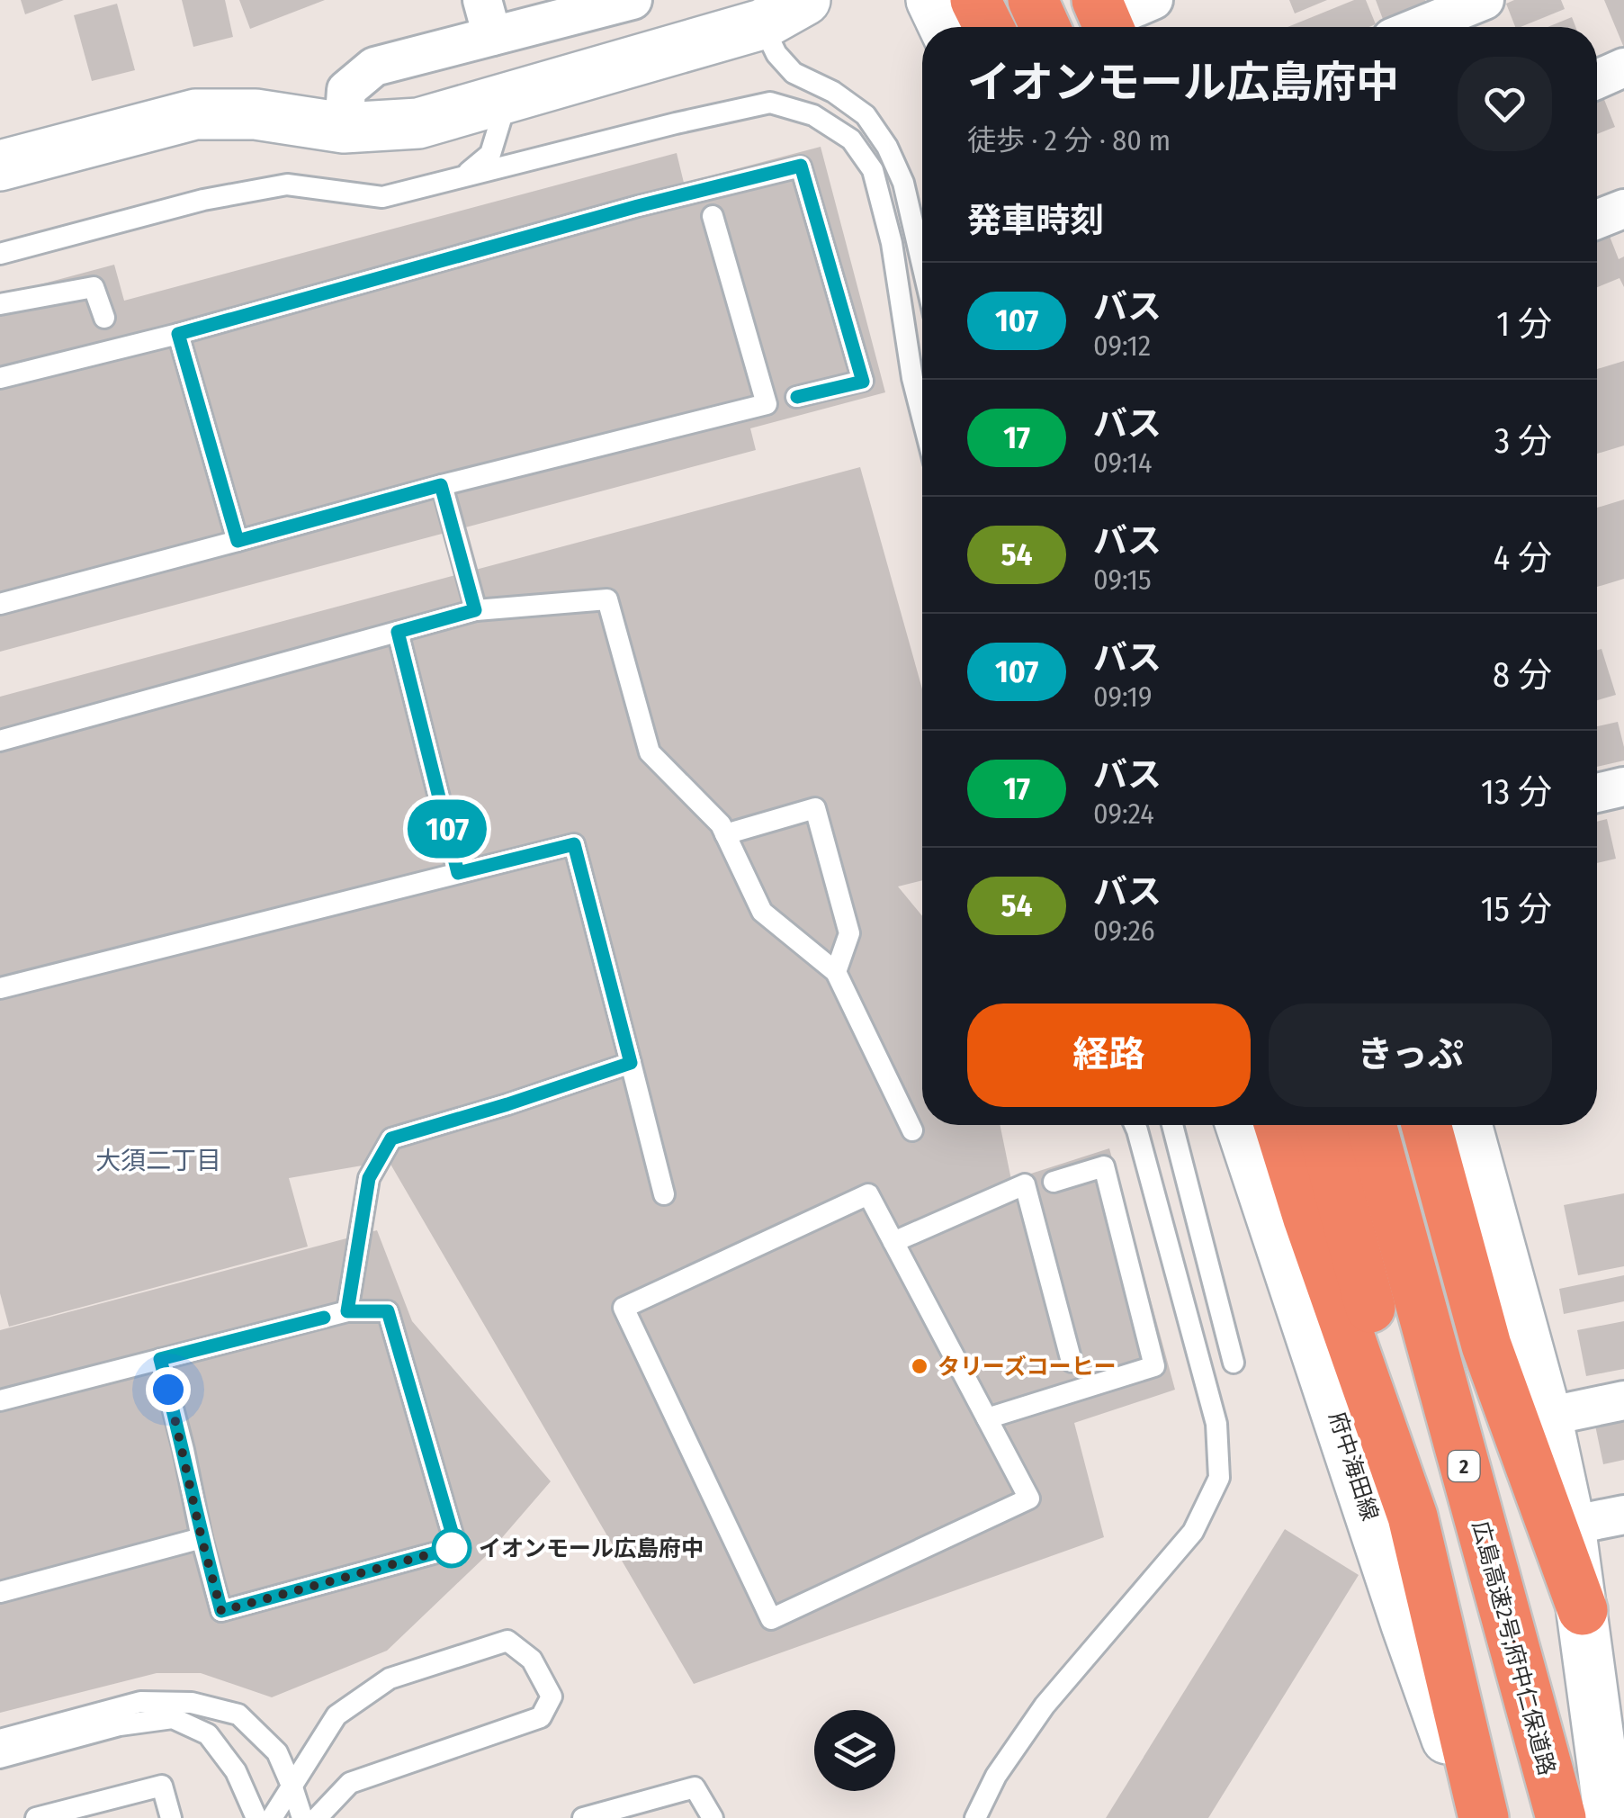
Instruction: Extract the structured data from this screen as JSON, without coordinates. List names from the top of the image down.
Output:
{
  "streets": {
    "highway": ["2", "広島高速2号;府中仁保道路"],
    "main road": ["府中海田線"]
  },
  "districts": ["大須二丁目"],
  "places": ["タリーズコーヒー", "イオンモール広島府中"],
  "lines": ["bus line 107"],
  "page": {
    "on_map": "107",
    "heading": [
      ["イオンモール広島府中", "徒歩 · 2 分 · 80 m"],
      "発車時刻"
    ],
    "list": [
      {
        "mark": "107",
        "name": "バス",
        "note": "09:12",
        "value": "1 分"
      },
      {
        "mark": "17",
        "name": "バス",
        "note": "09:14",
        "value": "3 分"
      },
      {
        "mark": "54",
        "name": "バス",
        "note": "09:15",
        "value": "4 分"
      },
      {
        "mark": "107",
        "name": "バス",
        "note": "09:19",
        "value": "8 分"
      },
      {
        "mark": "17",
        "name": "バス",
        "note": "09:24",
        "value": "13 分"
      },
      {
        "mark": "54",
        "name": "バス",
        "note": "09:26",
        "value": "15 分"
      }
    ],
    "buttons": ["経路", "きっぷ"]
  }
}
